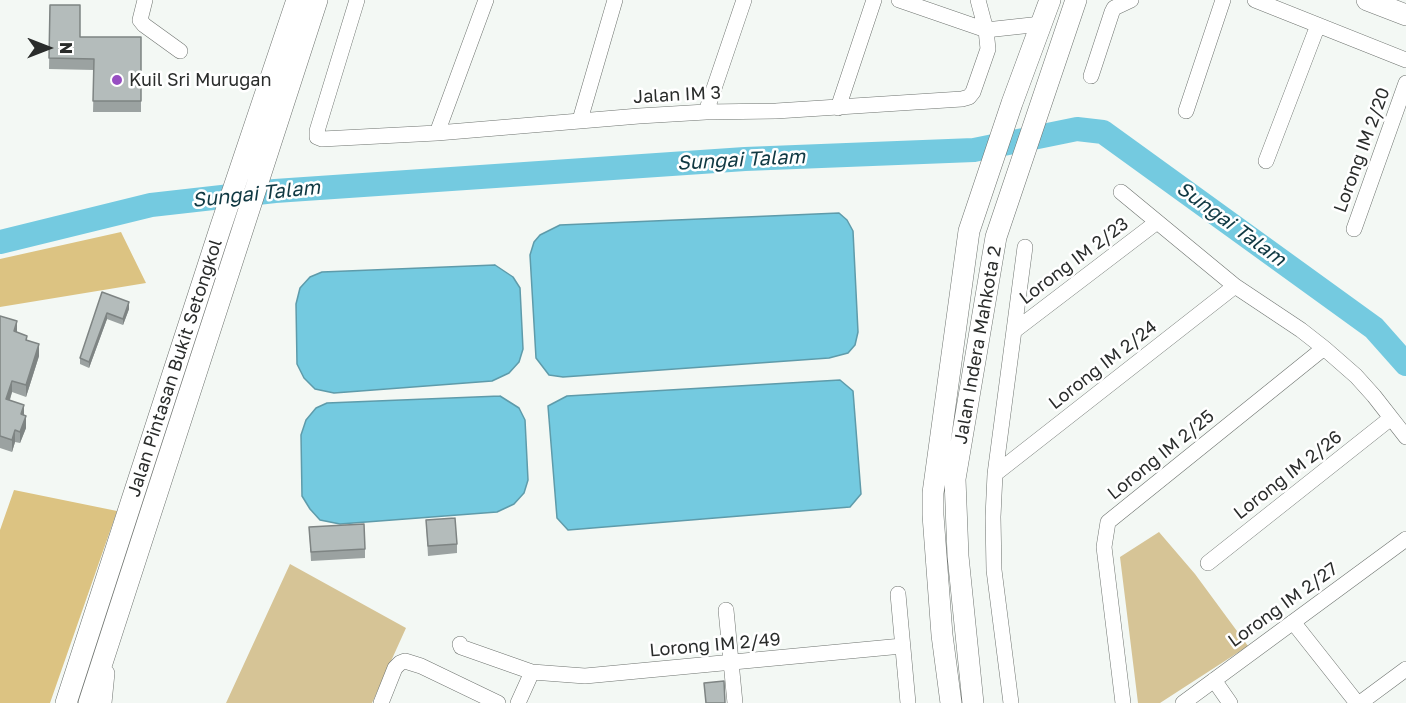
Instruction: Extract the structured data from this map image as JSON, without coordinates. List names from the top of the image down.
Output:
{
  "streets": {
    "main road": ["Jalan Indera Mahkota 2", "Jalan Pintasan Bukit Setongkol"],
    "street": [
      "Jalan IM 3",
      "Lorong IM 2/20",
      "Lorong IM 2/23",
      "Lorong IM 2/24",
      "Lorong IM 2/25",
      "Lorong IM 2/26",
      "Lorong IM 2/27",
      "Lorong IM 2/49"
    ]
  },
  "water": ["Sungai Talam"],
  "places": ["Kuil Sri Murugan"],
  "north": "right"
}
